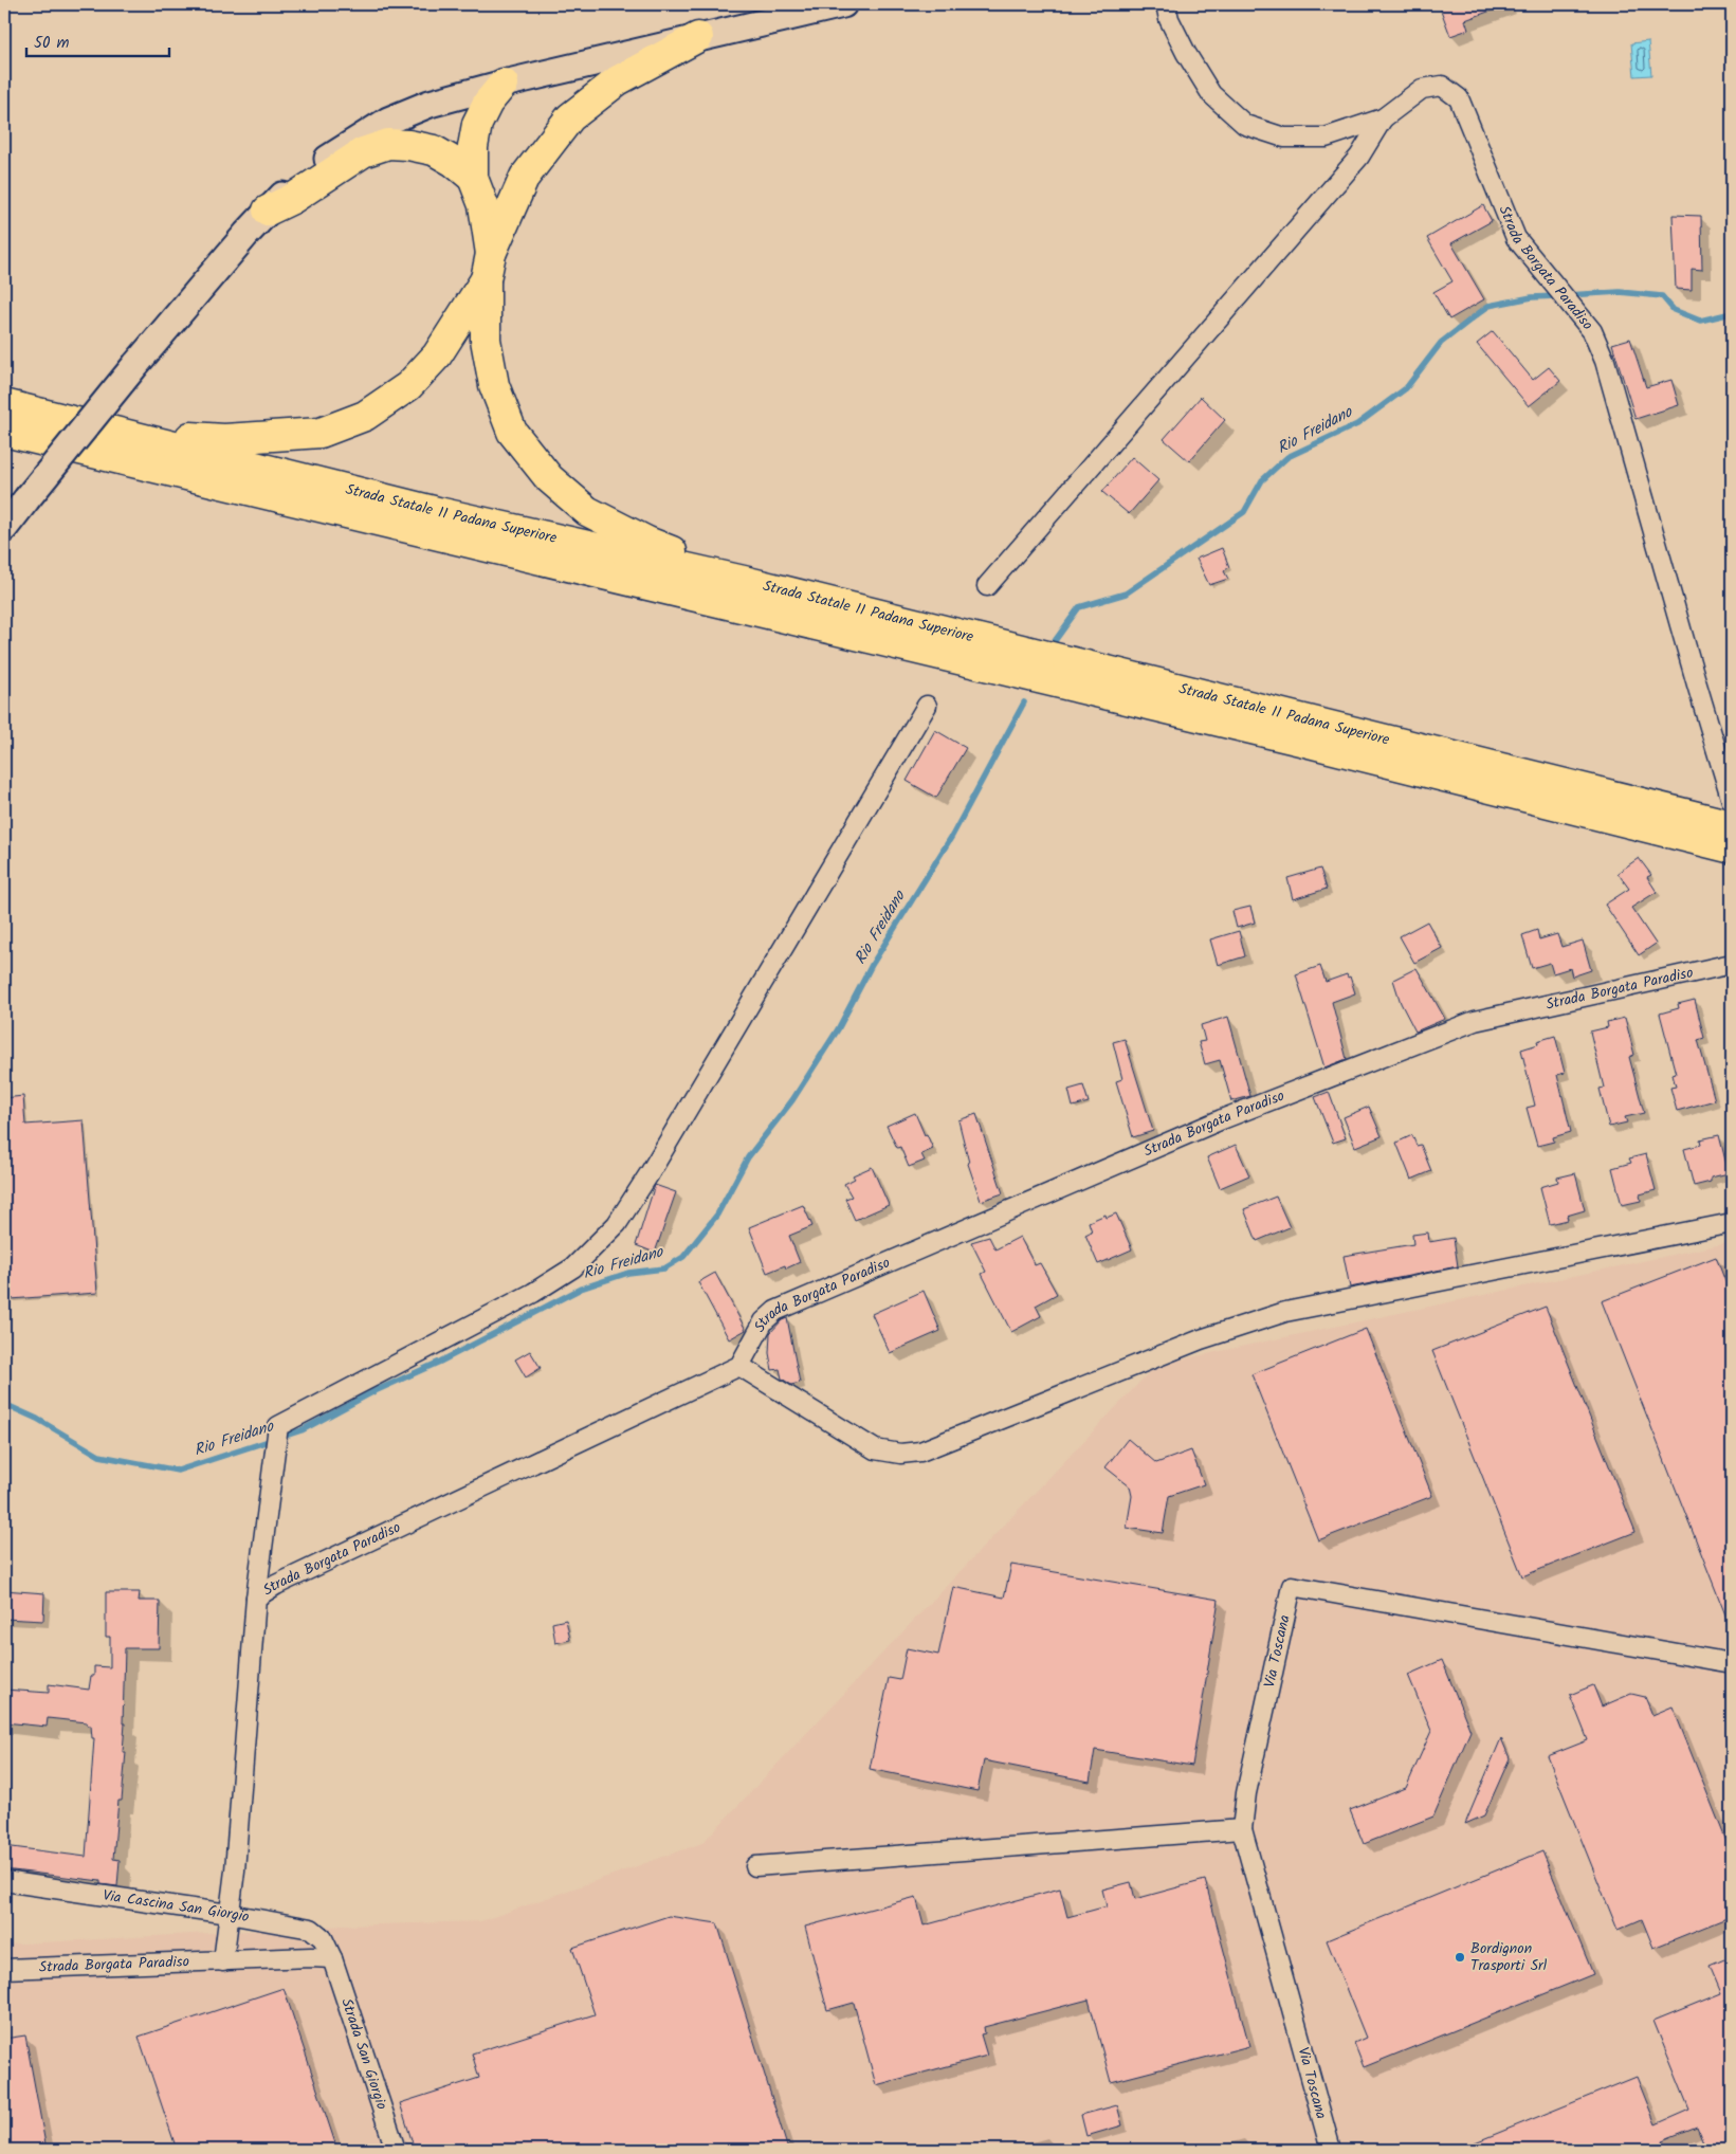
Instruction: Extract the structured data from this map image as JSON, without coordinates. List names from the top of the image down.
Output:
{
  "streets": {
    "highway": ["Strada Statale 11 Padana Superiore"],
    "street": [
      "Strada Borgata Paradiso",
      "Via Toscana",
      "Via Cascina San Giorgio",
      "Strada San Giorgio"
    ]
  },
  "crossings": [
    ["Strada Borgata Paradiso", "Via Cascina San Giorgio"],
    ["Strada Borgata Paradiso", "Strada San Giorgio"],
    ["Via Cascina San Giorgio", "Strada San Giorgio"]
  ],
  "water": ["Rio Freidano"],
  "places": ["Bordignon Trasporti Srl"],
  "scale_bar": "50 m"
}
